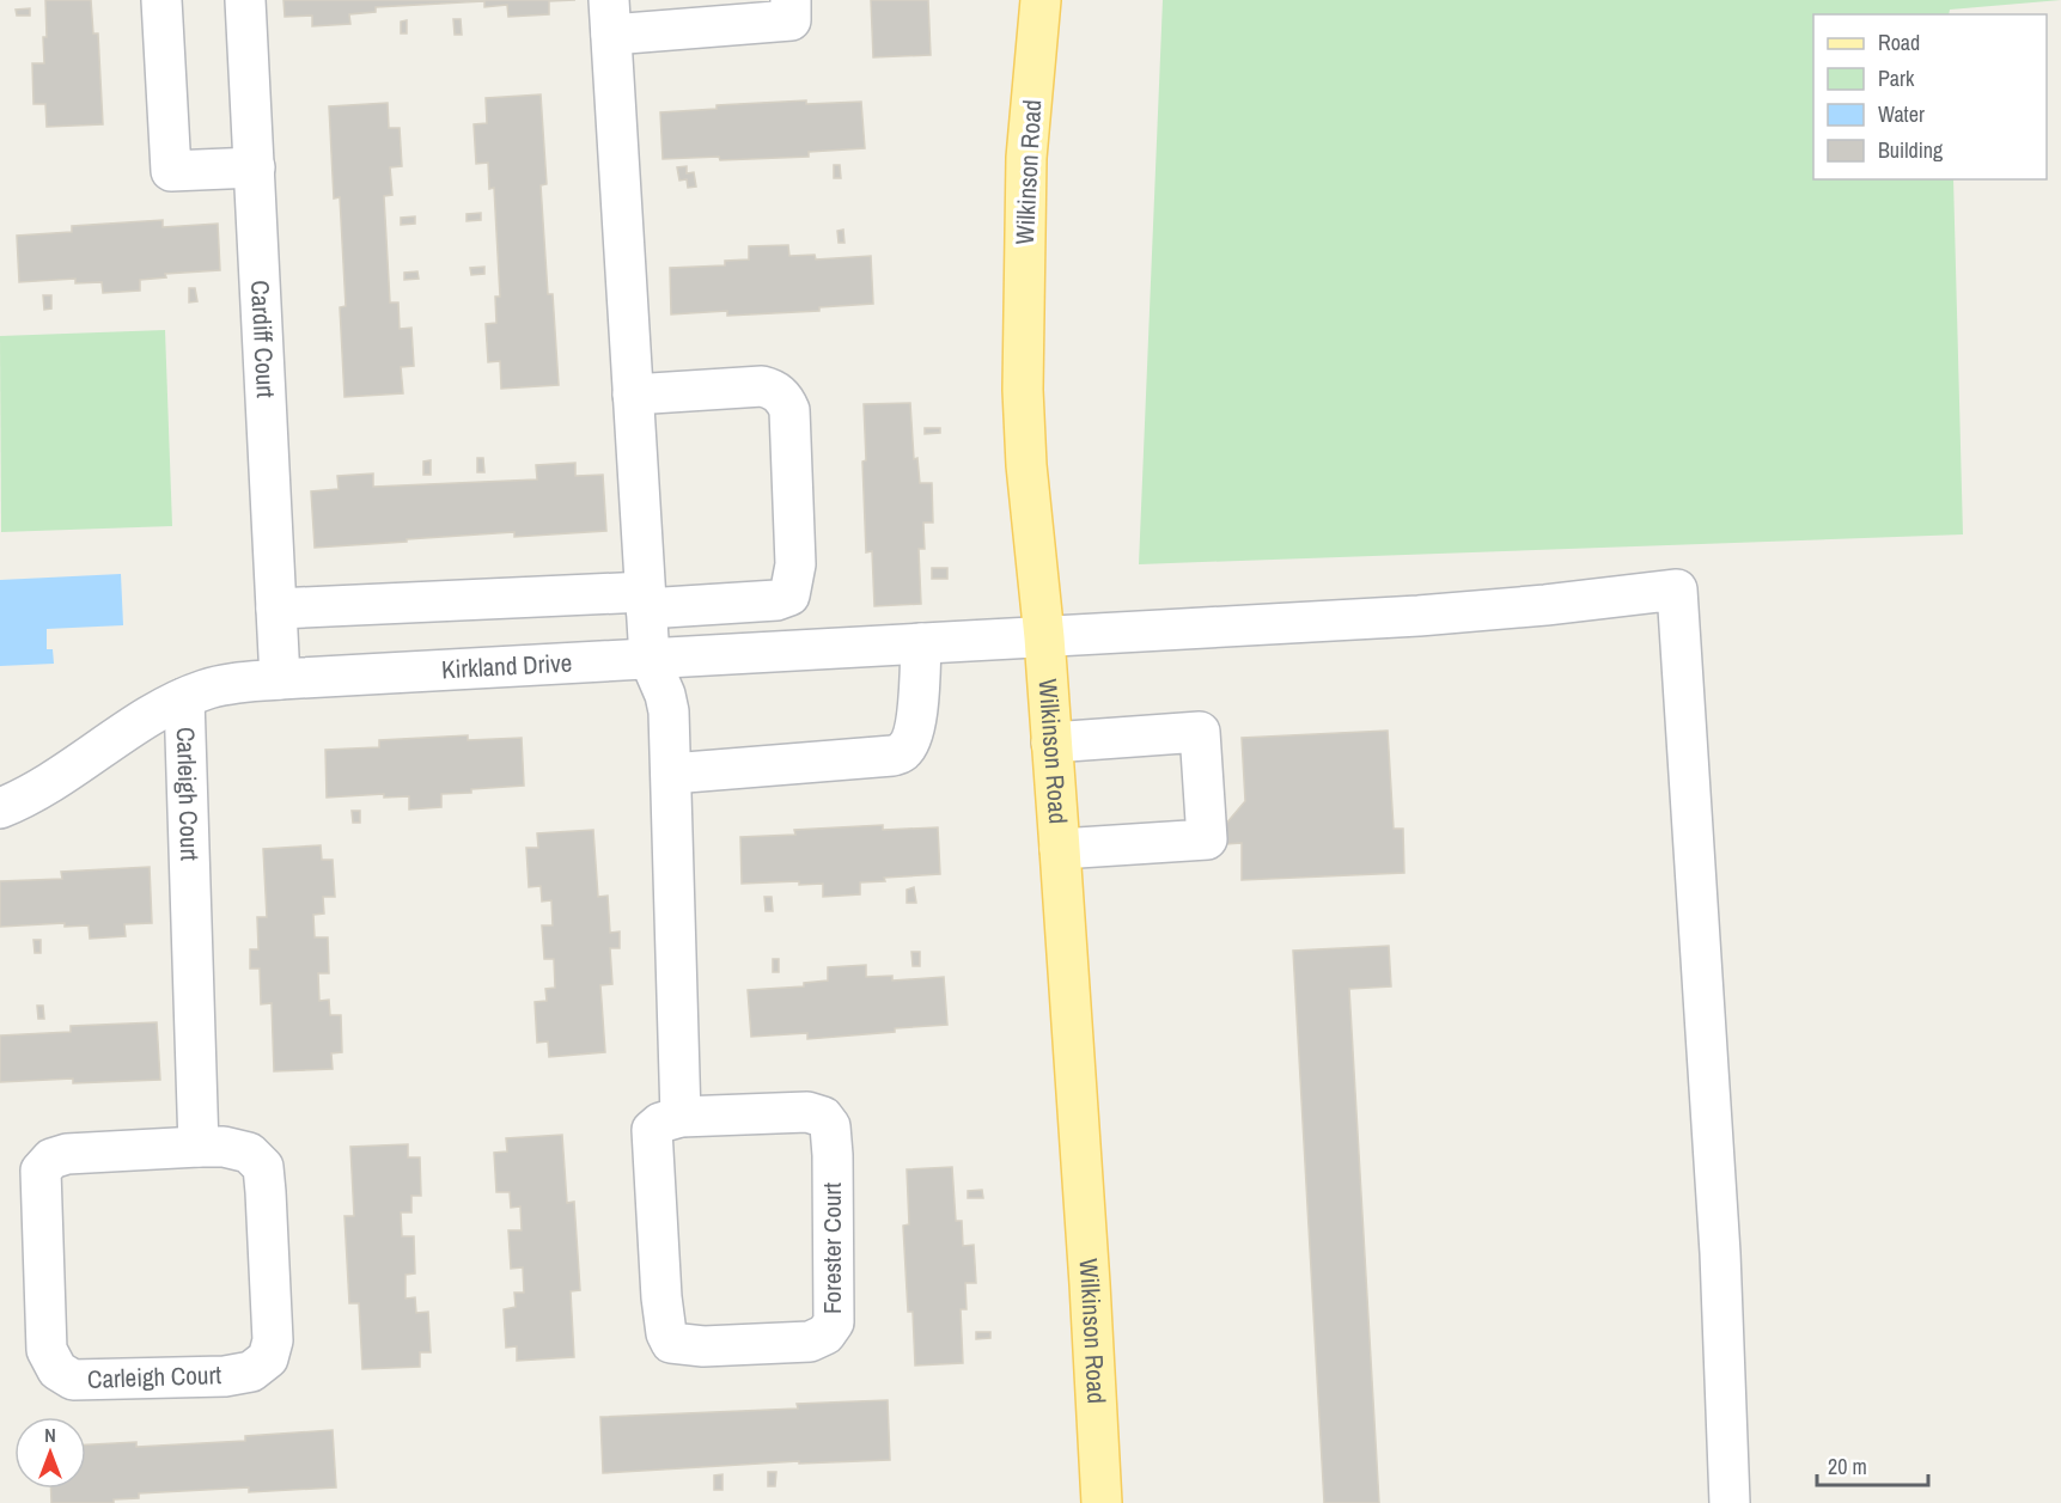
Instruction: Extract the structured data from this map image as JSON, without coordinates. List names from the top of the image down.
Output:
{
  "streets": {
    "main road": ["Wilkinson Road"],
    "street": [
      "Cardiff Court",
      "Kirkland Drive",
      "Carleigh Court",
      "Forester Court"
    ]
  },
  "crossings": [
    ["Wilkinson Road", "Kirkland Drive"],
    ["Cardiff Court", "Kirkland Drive"],
    ["Kirkland Drive", "Carleigh Court"]
  ],
  "legend": [
    "Road",
    "Park",
    "Water",
    "Building"
  ],
  "scale_bar": "20 m",
  "north": "top"
}
